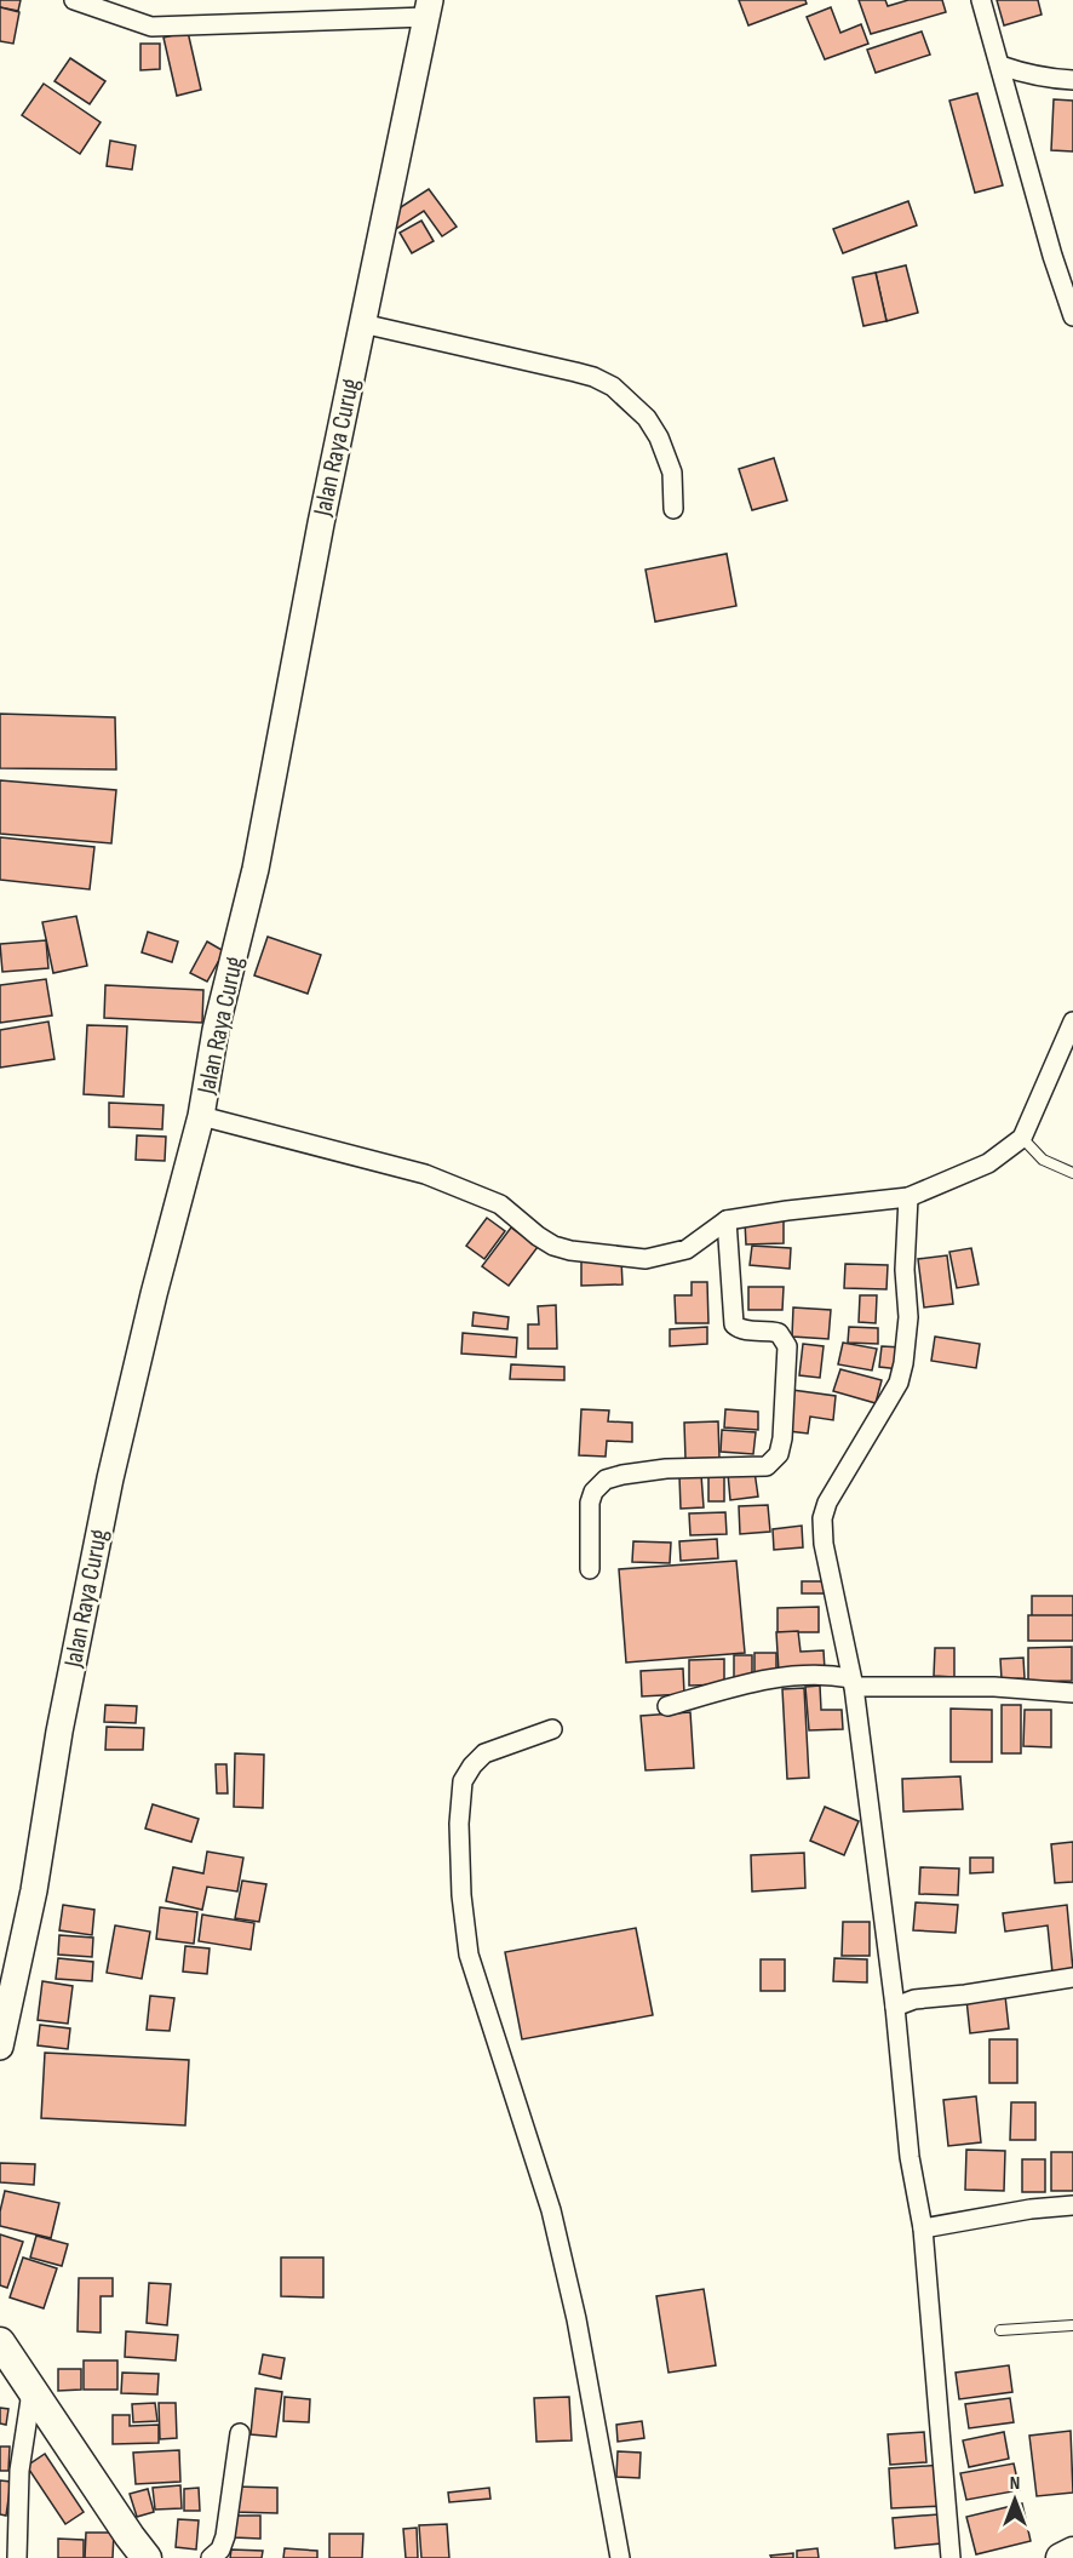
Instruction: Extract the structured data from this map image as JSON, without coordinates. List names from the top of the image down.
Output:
{
  "streets": {
    "street": ["Jalan Raya Curug"]
  },
  "north": "top"
}
